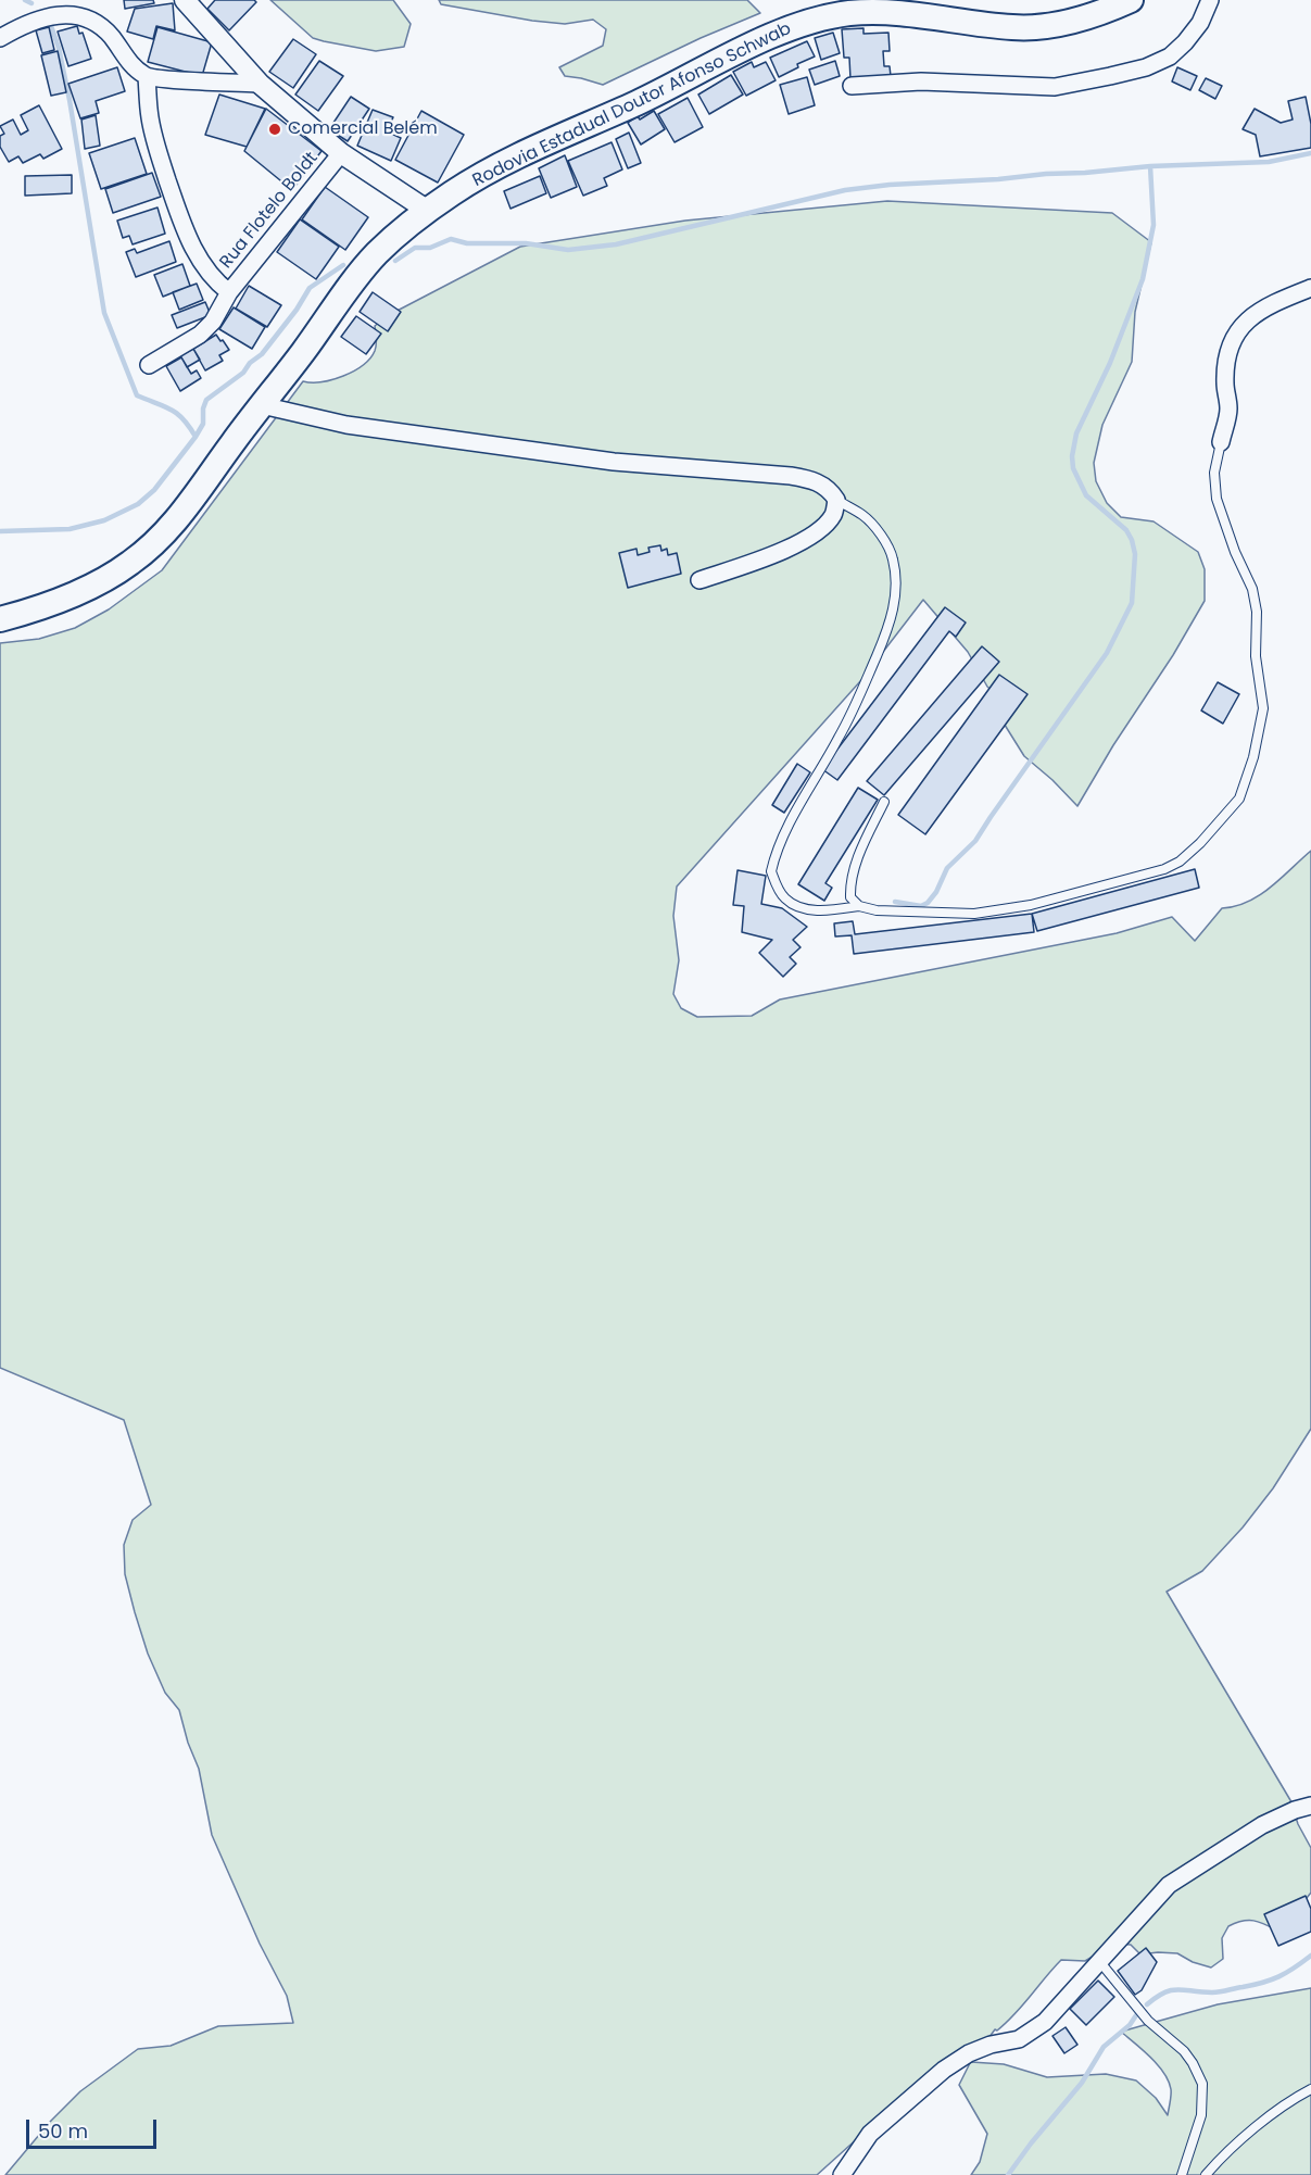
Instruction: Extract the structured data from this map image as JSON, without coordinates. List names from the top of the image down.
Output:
{
  "streets": {
    "main road": ["Rodovia Estadual Doutor Afonso Schwab"],
    "street": ["Rua Flotelo Boldt"]
  },
  "places": ["Comercial Belém"],
  "scale_bar": "50 m"
}
